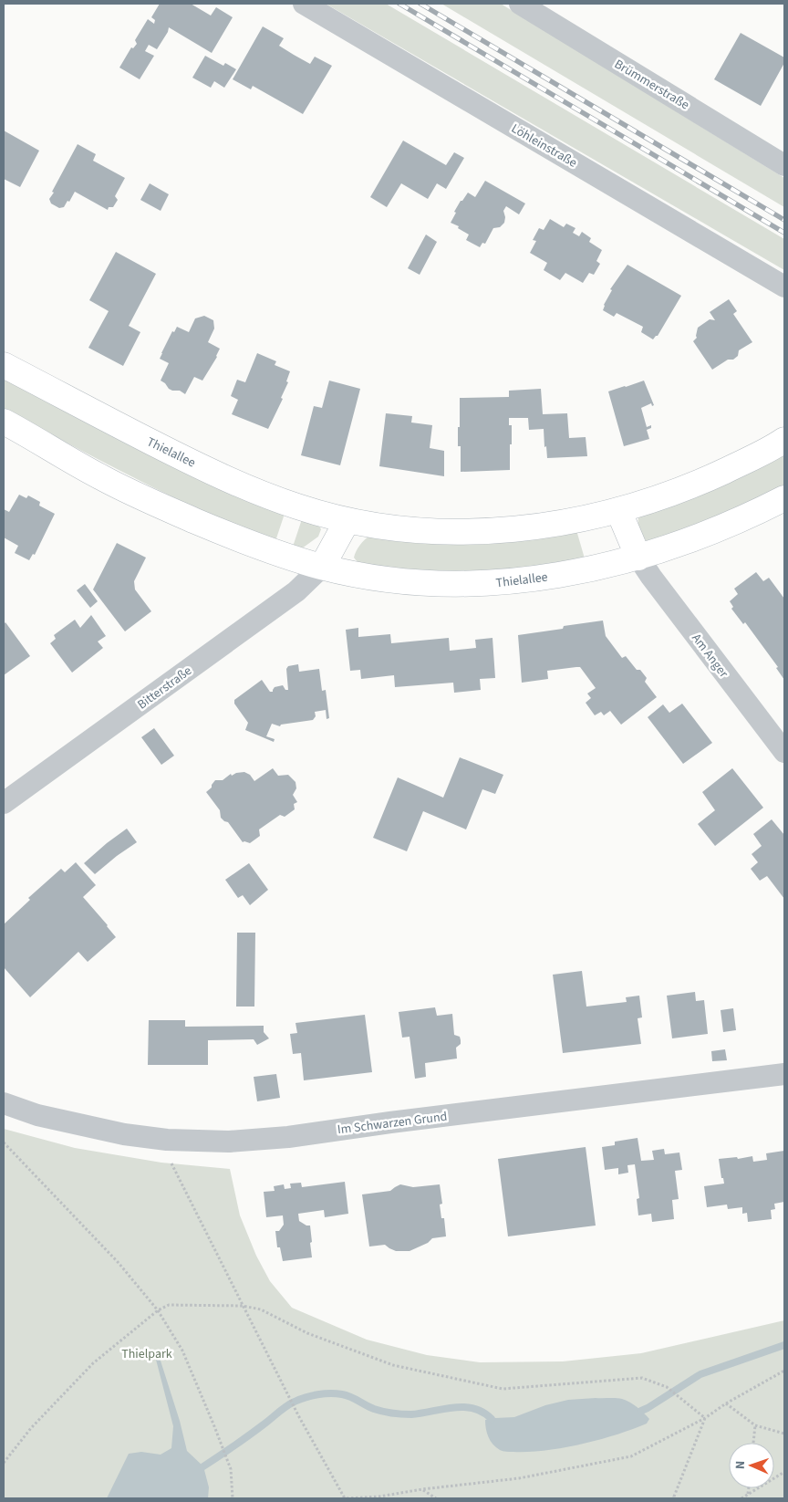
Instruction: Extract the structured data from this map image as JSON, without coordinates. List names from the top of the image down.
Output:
{
  "streets": {
    "main road": ["Thielallee"],
    "street": [
      "Brümmerstraße",
      "Löhleinstraße",
      "Am Anger",
      "Bitterstraße",
      "Im Schwarzen Grund"
    ]
  },
  "crossings": [
    ["Thielallee", "Am Anger"],
    ["Thielallee", "Bitterstraße"]
  ],
  "parks": ["Thielpark"],
  "north": "left"
}
